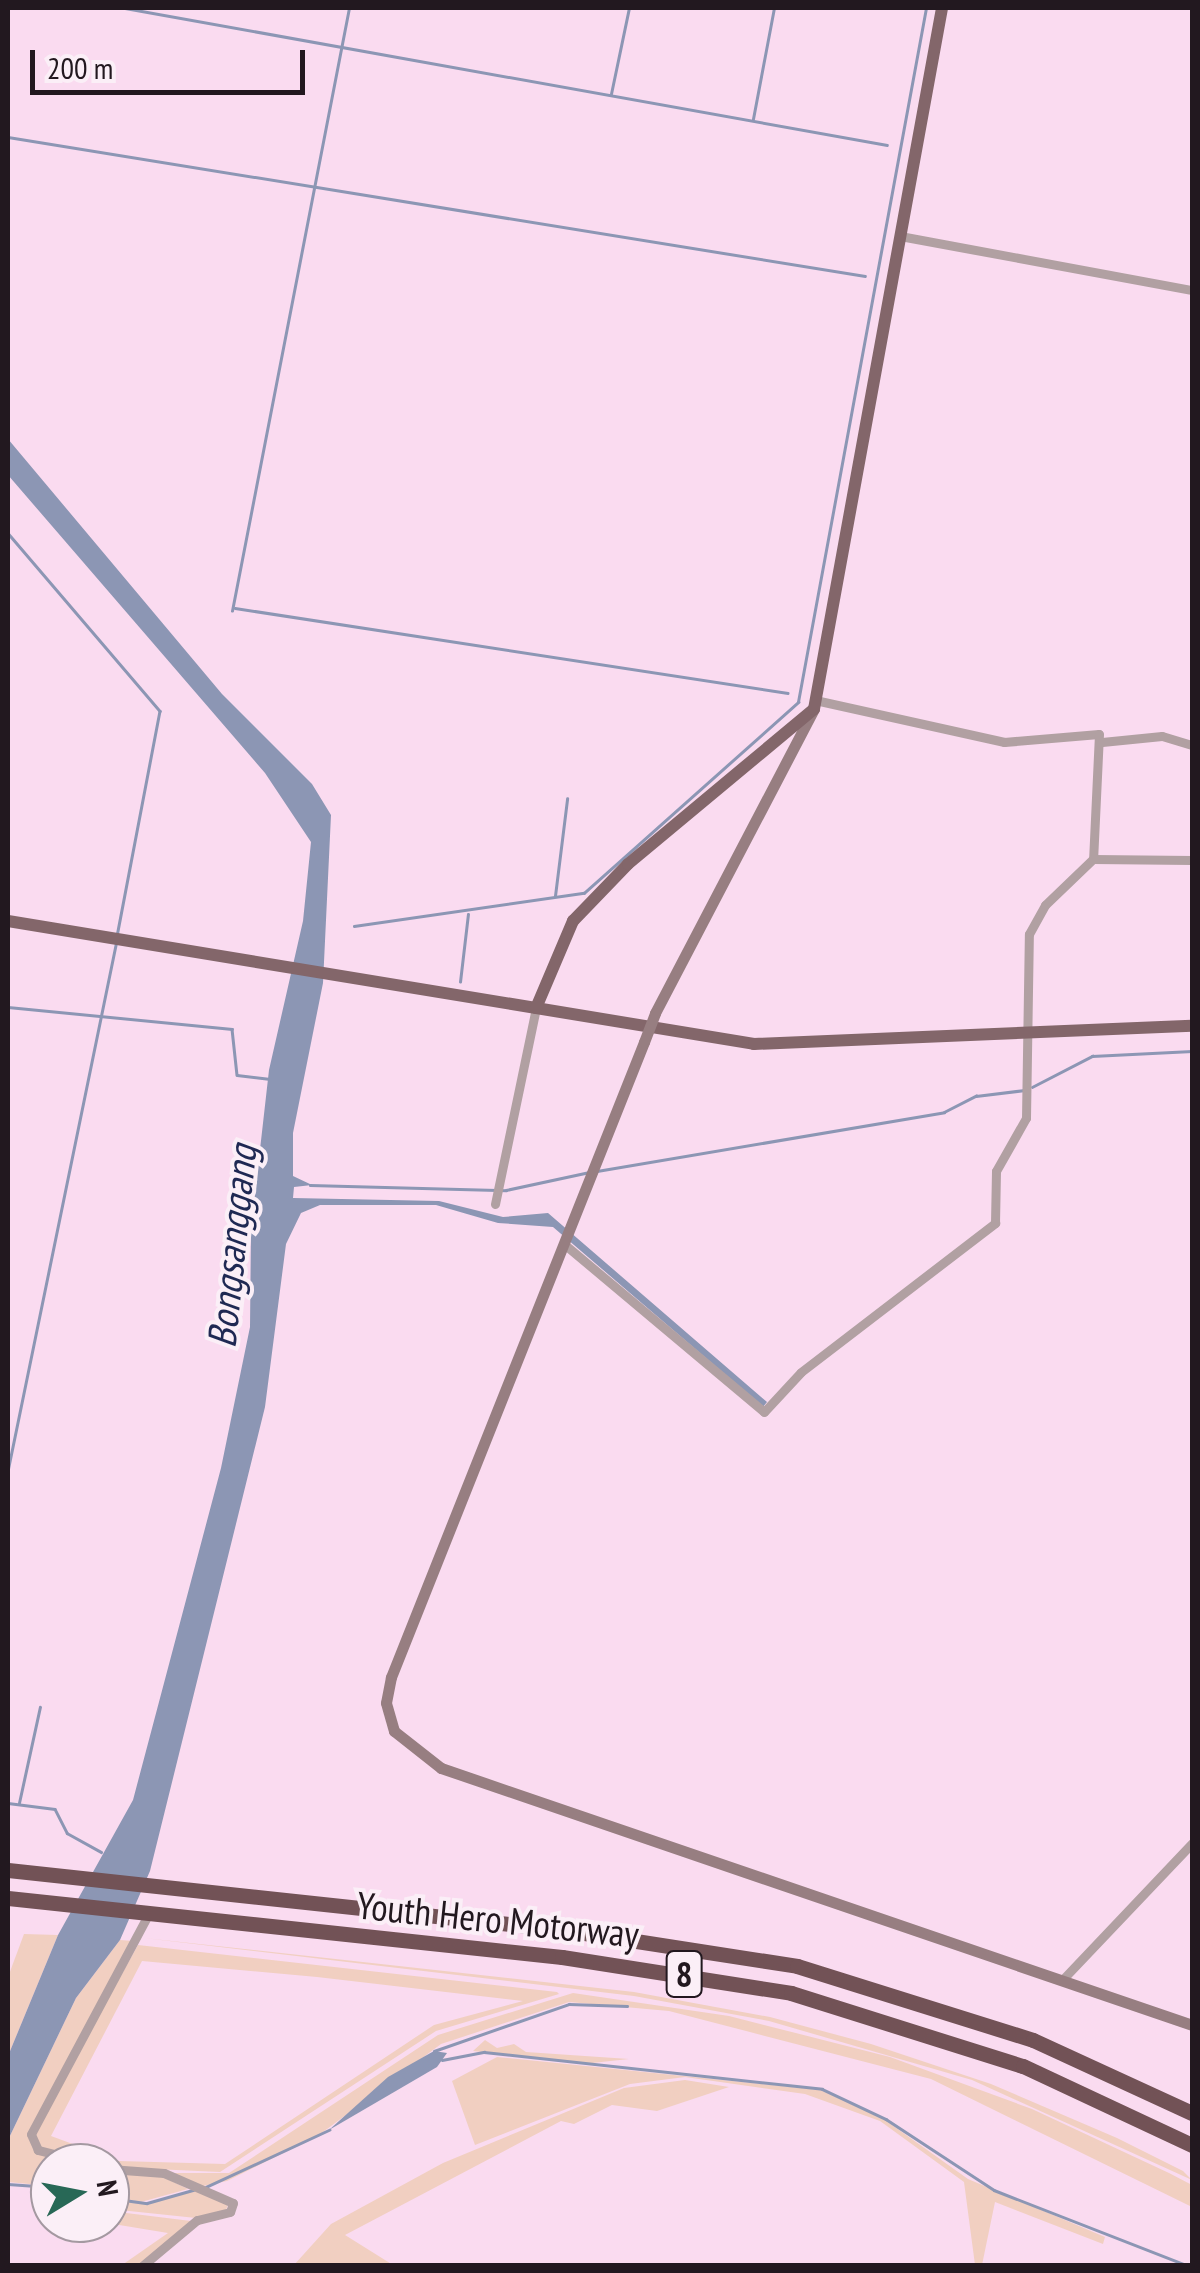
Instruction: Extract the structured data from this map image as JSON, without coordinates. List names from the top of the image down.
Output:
{
  "streets": {
    "highway": ["Youth Hero Motorway", "8"]
  },
  "water": ["Bongsanggang"],
  "scale_bar": "200 m",
  "north": "right"
}
